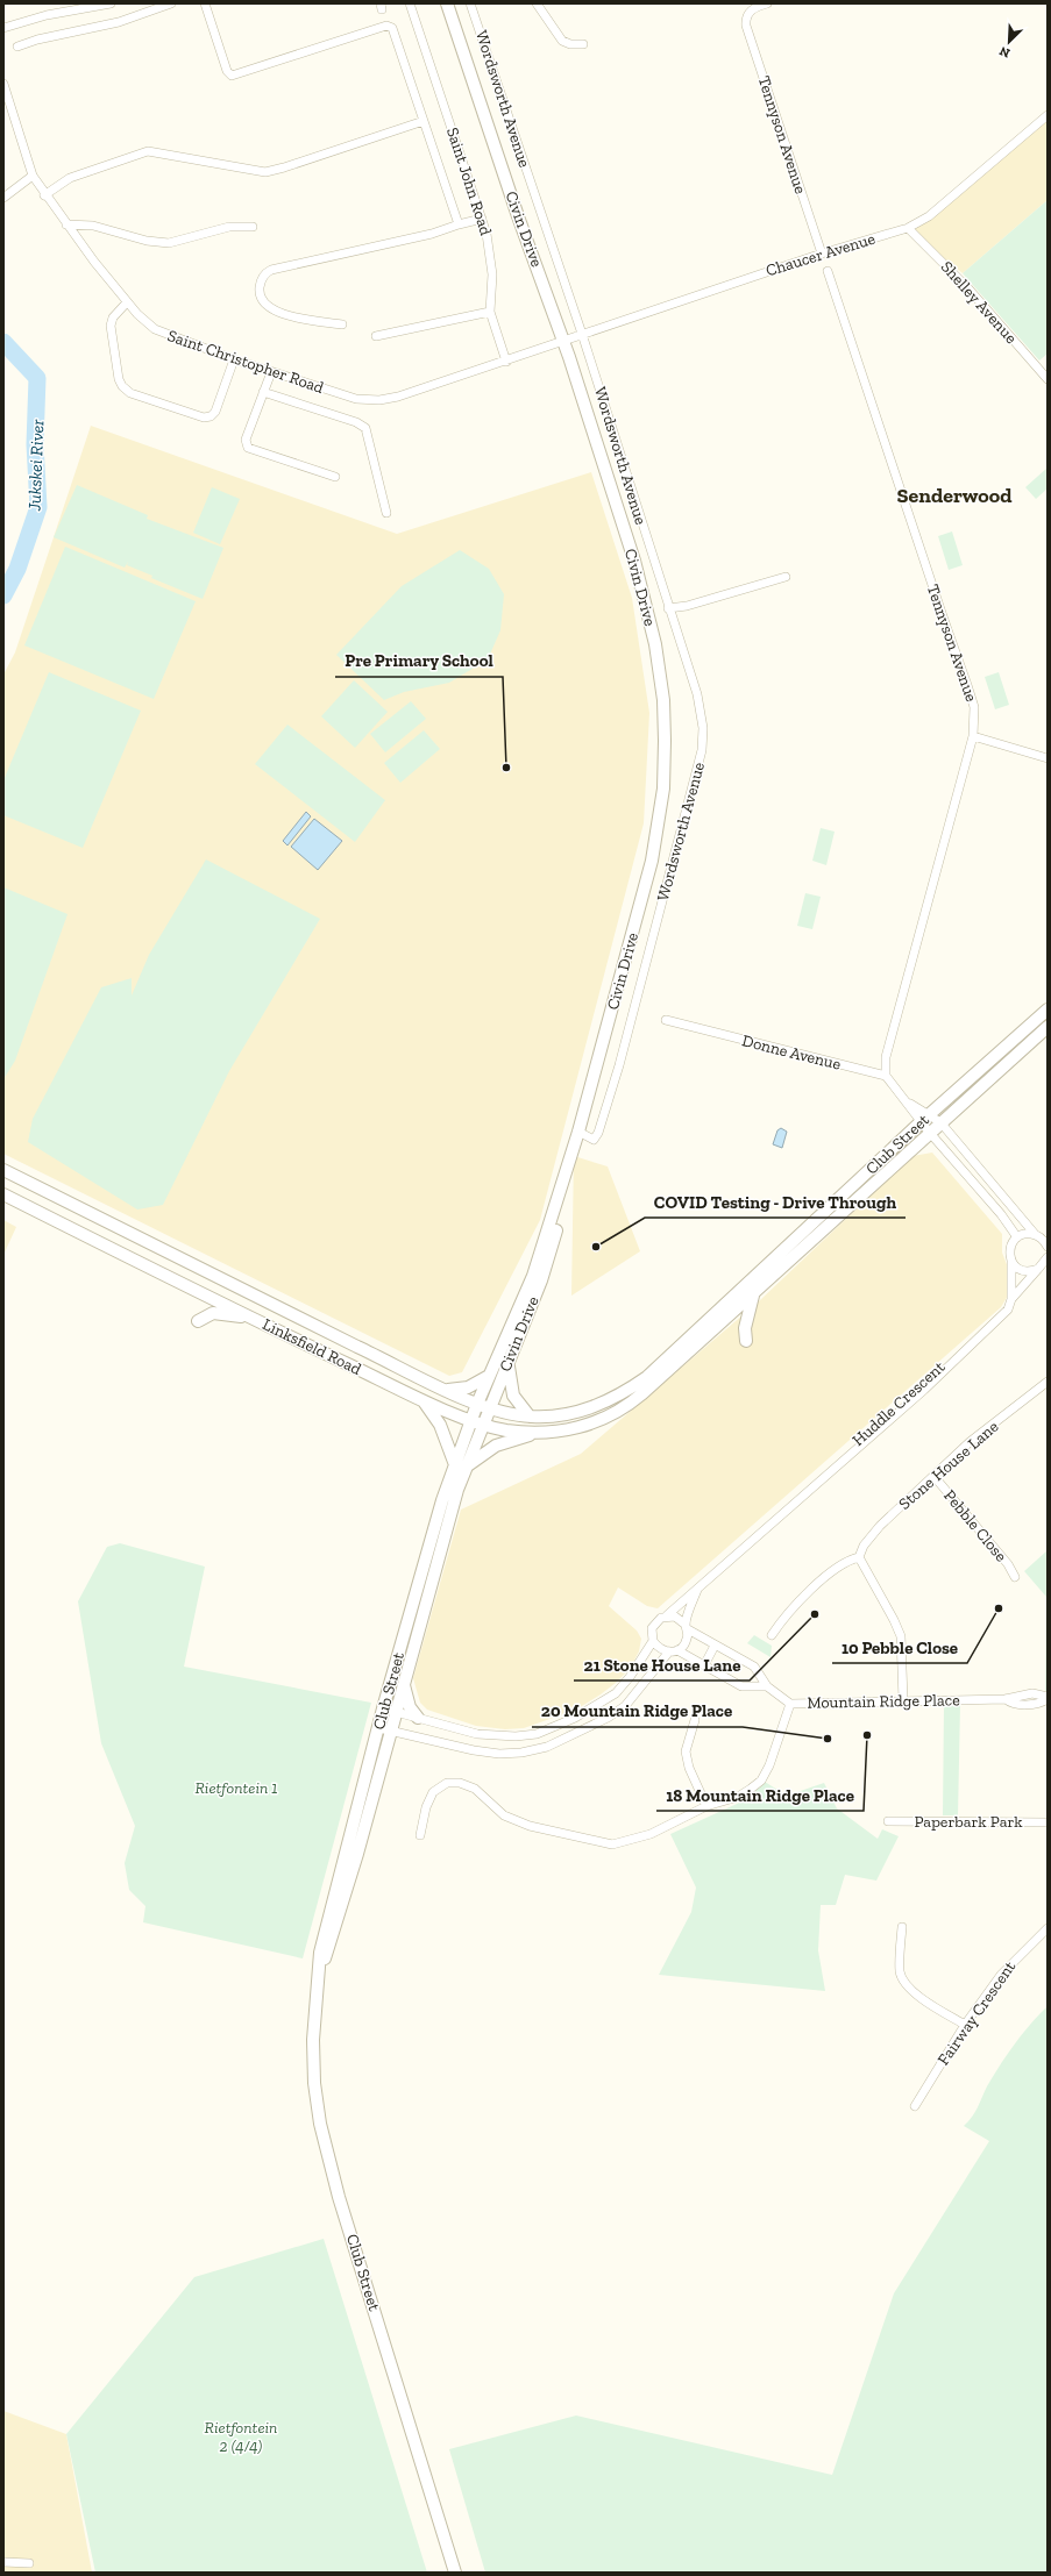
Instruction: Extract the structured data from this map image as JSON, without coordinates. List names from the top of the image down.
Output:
{
  "streets": {
    "main road": ["Civin Drive", "Club Street", "Linksfield Road"],
    "street": [
      "Wordsworth Avenue",
      "Tennyson Avenue",
      "Saint John Road",
      "Chaucer Avenue",
      "Shelley Avenue",
      "Saint Christopher Road",
      "Donne Avenue",
      "Huddle Crescent",
      "Stone House Lane",
      "Pebble Close",
      "Mountain Ridge Place",
      "Paperbark Park",
      "Fairway Crescent"
    ]
  },
  "crossings": [
    ["Wordsworth Avenue", "Civin Drive"],
    ["Wordsworth Avenue", "Chaucer Avenue"],
    ["Tennyson Avenue", "Chaucer Avenue"],
    ["Tennyson Avenue", "Donne Avenue"],
    ["Saint John Road", "Saint Christopher Road"],
    ["Civin Drive", "Chaucer Avenue"],
    ["Civin Drive", "Saint Christopher Road"],
    ["Civin Drive", "Club Street"],
    ["Civin Drive", "Linksfield Road"],
    ["Chaucer Avenue", "Shelley Avenue"],
    ["Chaucer Avenue", "Saint Christopher Road"],
    ["Club Street", "Linksfield Road"],
    ["Stone House Lane", "Pebble Close"]
  ],
  "districts": ["Senderwood"],
  "water": ["Jukskei River"],
  "parks": ["Rietfontein 1", "Rietfontein 2 (4/4)"],
  "places": [
    "Pre Primary School",
    "COVID Testing - Drive Through",
    "10 Pebble Close",
    "21 Stone House Lane",
    "18 Mountain Ridge Place",
    "20 Mountain Ridge Place"
  ],
  "north": "bottom left"
}
